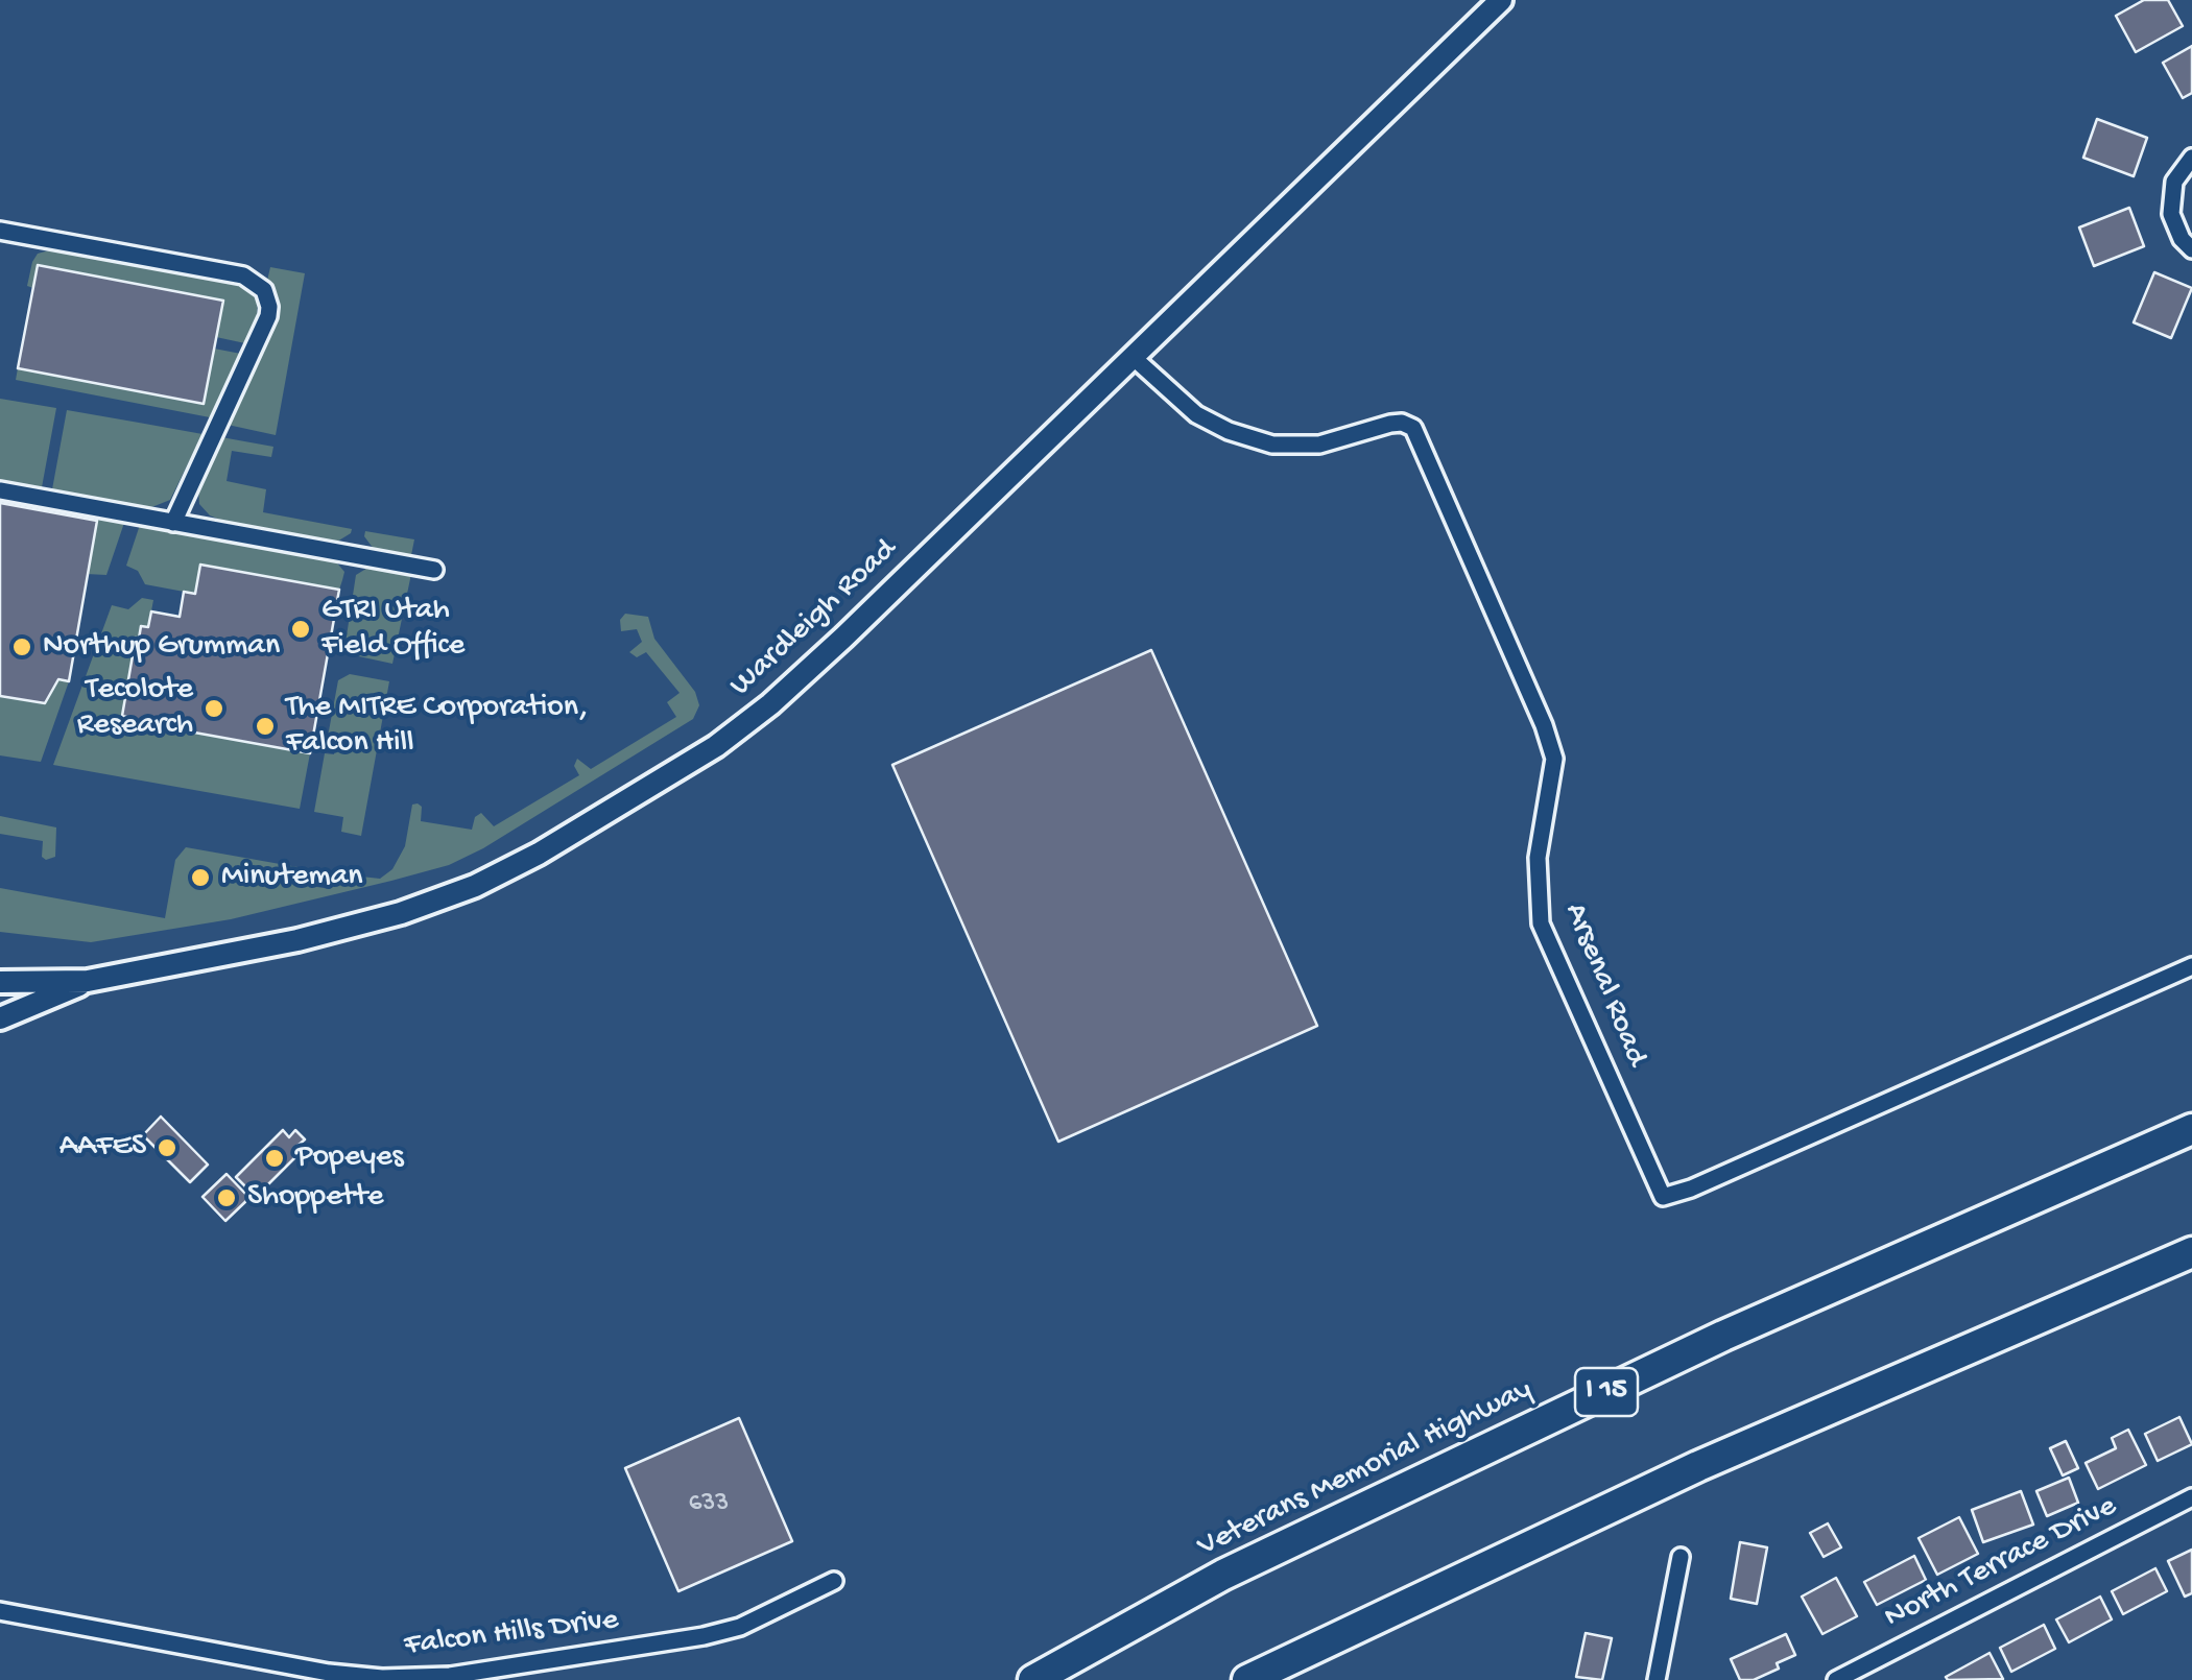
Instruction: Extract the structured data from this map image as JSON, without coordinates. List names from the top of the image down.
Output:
{
  "streets": {
    "highway": ["I 15", "Veterans Memorial Highway"],
    "main road": ["Wardleigh Road"],
    "street": ["Arsenal Road", "North Terrace Drive", "Falcon Hills Drive"]
  },
  "crossings": [
    ["Wardleigh Road", "Arsenal Road"]
  ],
  "places": [
    "GTRI Utah Field Office",
    "Northup Grumman",
    "Tecolote Research",
    "The MITRE Corporation, Falcon Hill",
    "Minuteman",
    "AAFES",
    "Popeyes",
    "Shoppette"
  ],
  "house_numbers": ["633"]
}
